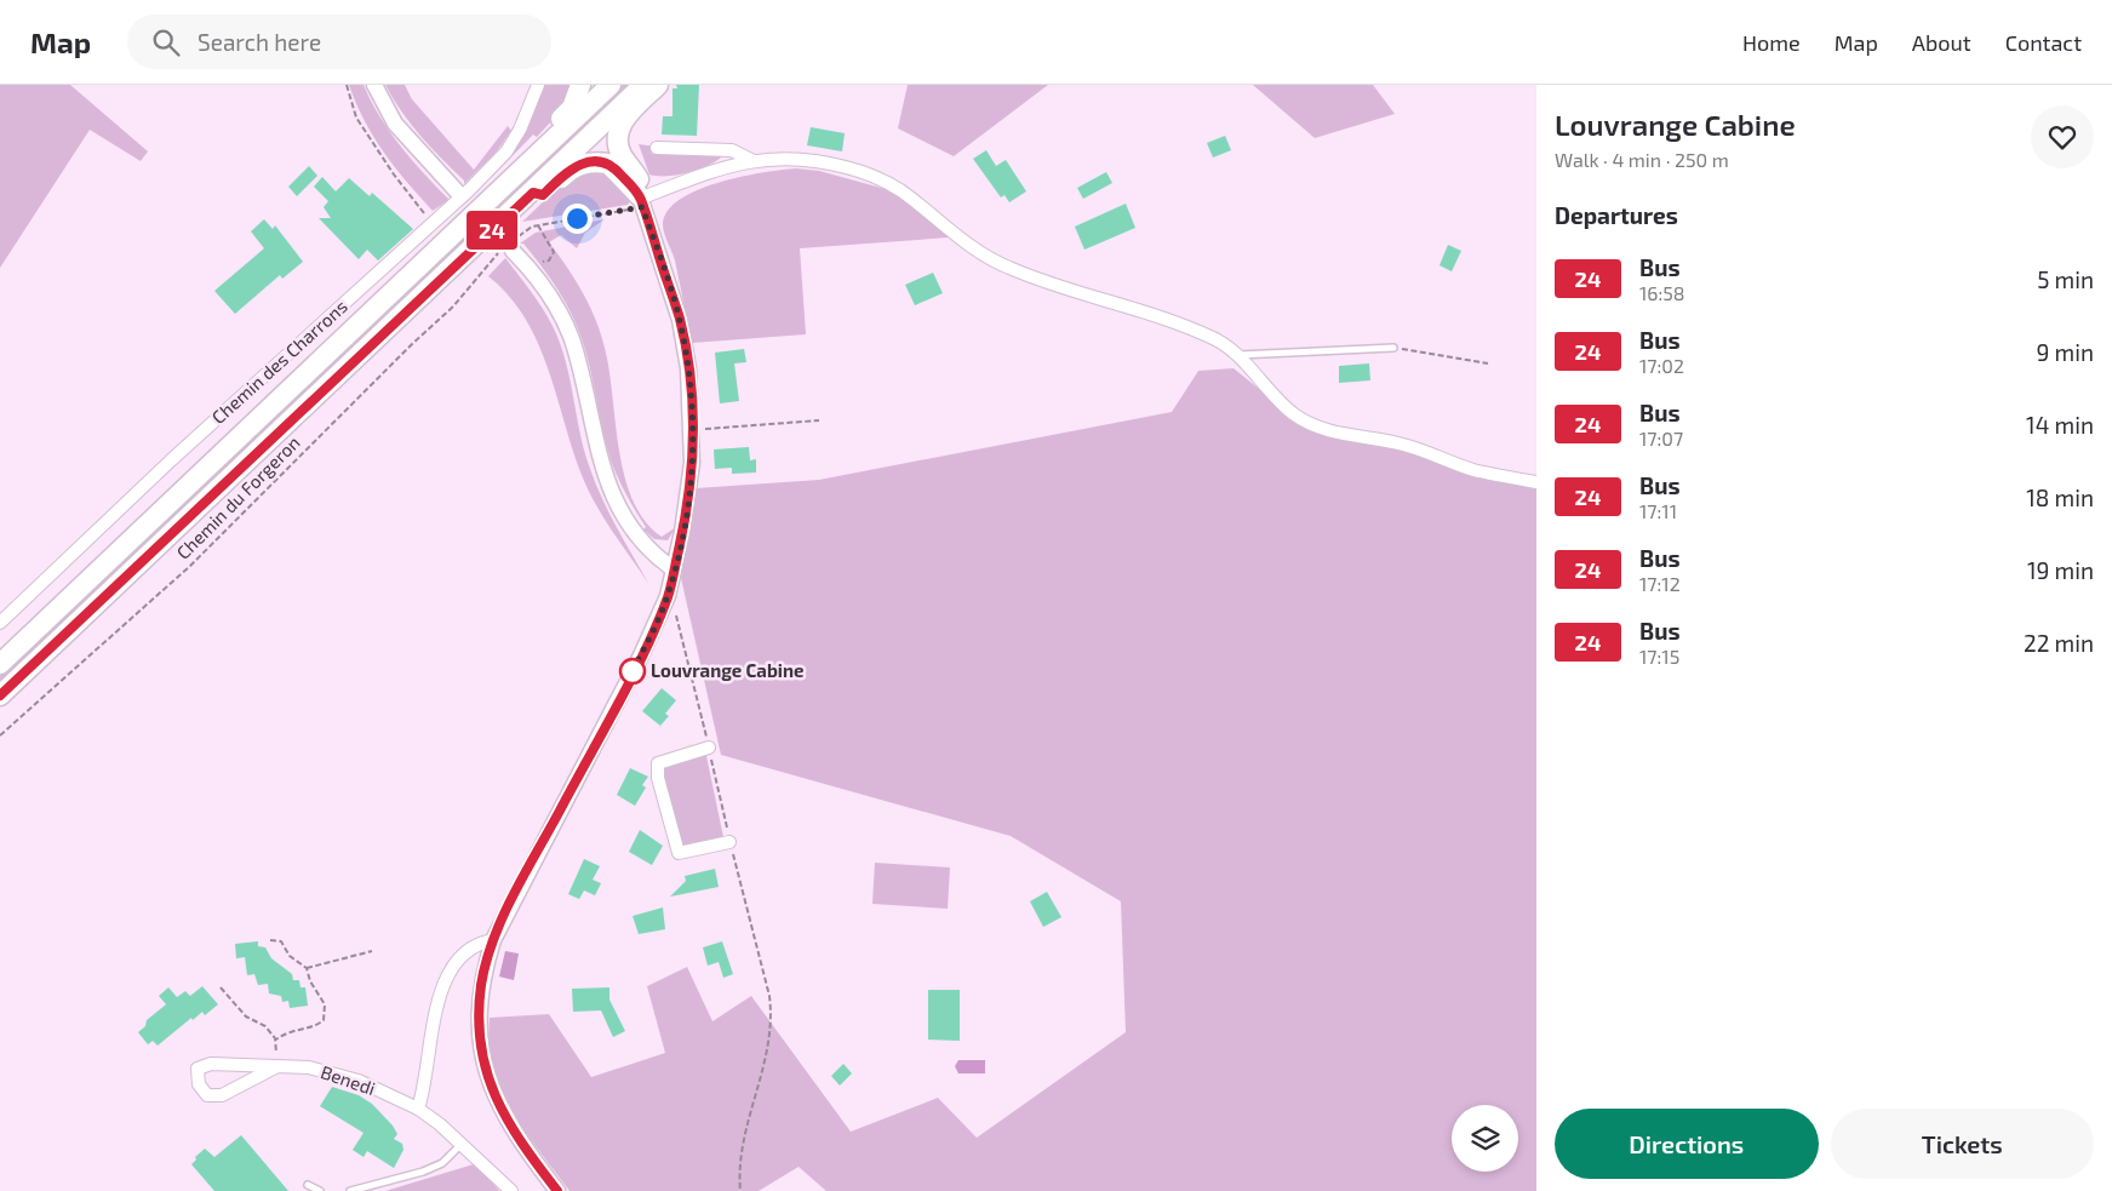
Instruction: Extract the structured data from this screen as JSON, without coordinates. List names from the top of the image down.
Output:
{
  "streets": {
    "street": ["Chemin des Charrons", "Benedi"],
    "path": ["Chemin du Forgeron"]
  },
  "places": ["Louvrange Cabine"],
  "lines": ["bus line 24"],
  "page": {
    "header": "Map",
    "search": "Search here",
    "nav": [
      "Home",
      "Map",
      "About",
      "Contact"
    ],
    "on_map": "24",
    "heading": [
      ["Louvrange Cabine", "Walk · 4 min · 250 m"],
      "Departures"
    ],
    "list": [
      {
        "mark": "24",
        "name": "Bus",
        "note": "16:58",
        "value": "5 min"
      },
      {
        "mark": "24",
        "name": "Bus",
        "note": "17:02",
        "value": "9 min"
      },
      {
        "mark": "24",
        "name": "Bus",
        "note": "17:07",
        "value": "14 min"
      },
      {
        "mark": "24",
        "name": "Bus",
        "note": "17:11",
        "value": "18 min"
      },
      {
        "mark": "24",
        "name": "Bus",
        "note": "17:12",
        "value": "19 min"
      },
      {
        "mark": "24",
        "name": "Bus",
        "note": "17:15",
        "value": "22 min"
      }
    ],
    "buttons": ["Directions", "Tickets"]
  }
}
